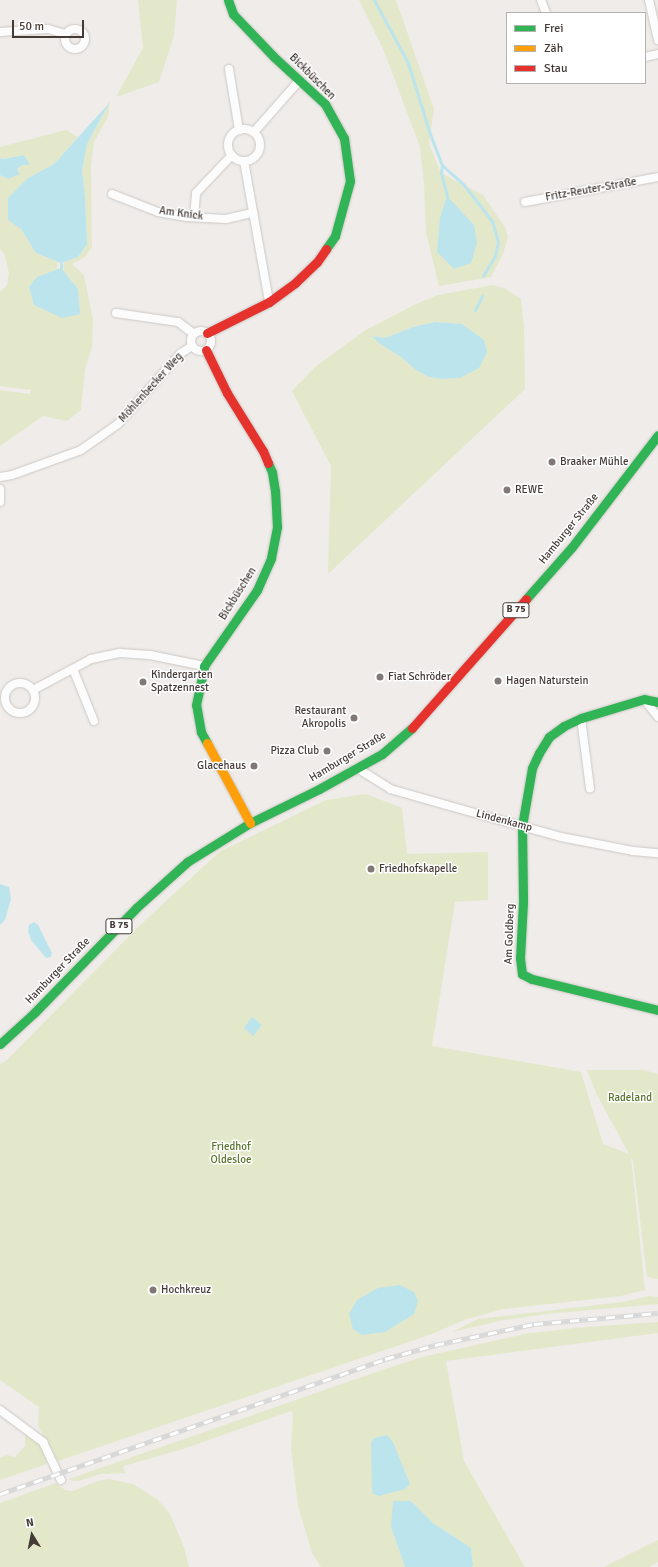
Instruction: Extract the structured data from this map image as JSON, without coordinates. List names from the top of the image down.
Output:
{
  "streets": {
    "street": [
      "Bickbüschen",
      "Fritz-Reuter-Straße",
      "Am Knick",
      "Möhlenbecker Weg",
      "Hamburger Straße",
      "B 75",
      "Lindenkamp",
      "Am Goldberg"
    ]
  },
  "crossings": [
    ["Bickbüschen", "Möhlenbecker Weg"],
    ["Bickbüschen", "Hamburger Straße"],
    ["Hamburger Straße", "Lindenkamp"],
    ["Lindenkamp", "Am Goldberg"]
  ],
  "parks": ["Radeland", "Friedhof Oldesloe"],
  "places": [
    "Braaker Mühle",
    "REWE",
    "Fiat Schröder",
    "Hagen Naturstein",
    "Kindergarten Spatzennest",
    "Restaurant Akropolis",
    "Pizza Club",
    "Glacehaus",
    "Friedhofskapelle",
    "Hochkreuz"
  ],
  "legend": ["Frei", "Zäh", "Stau"],
  "scale_bar": "50 m",
  "north": "top"
}
